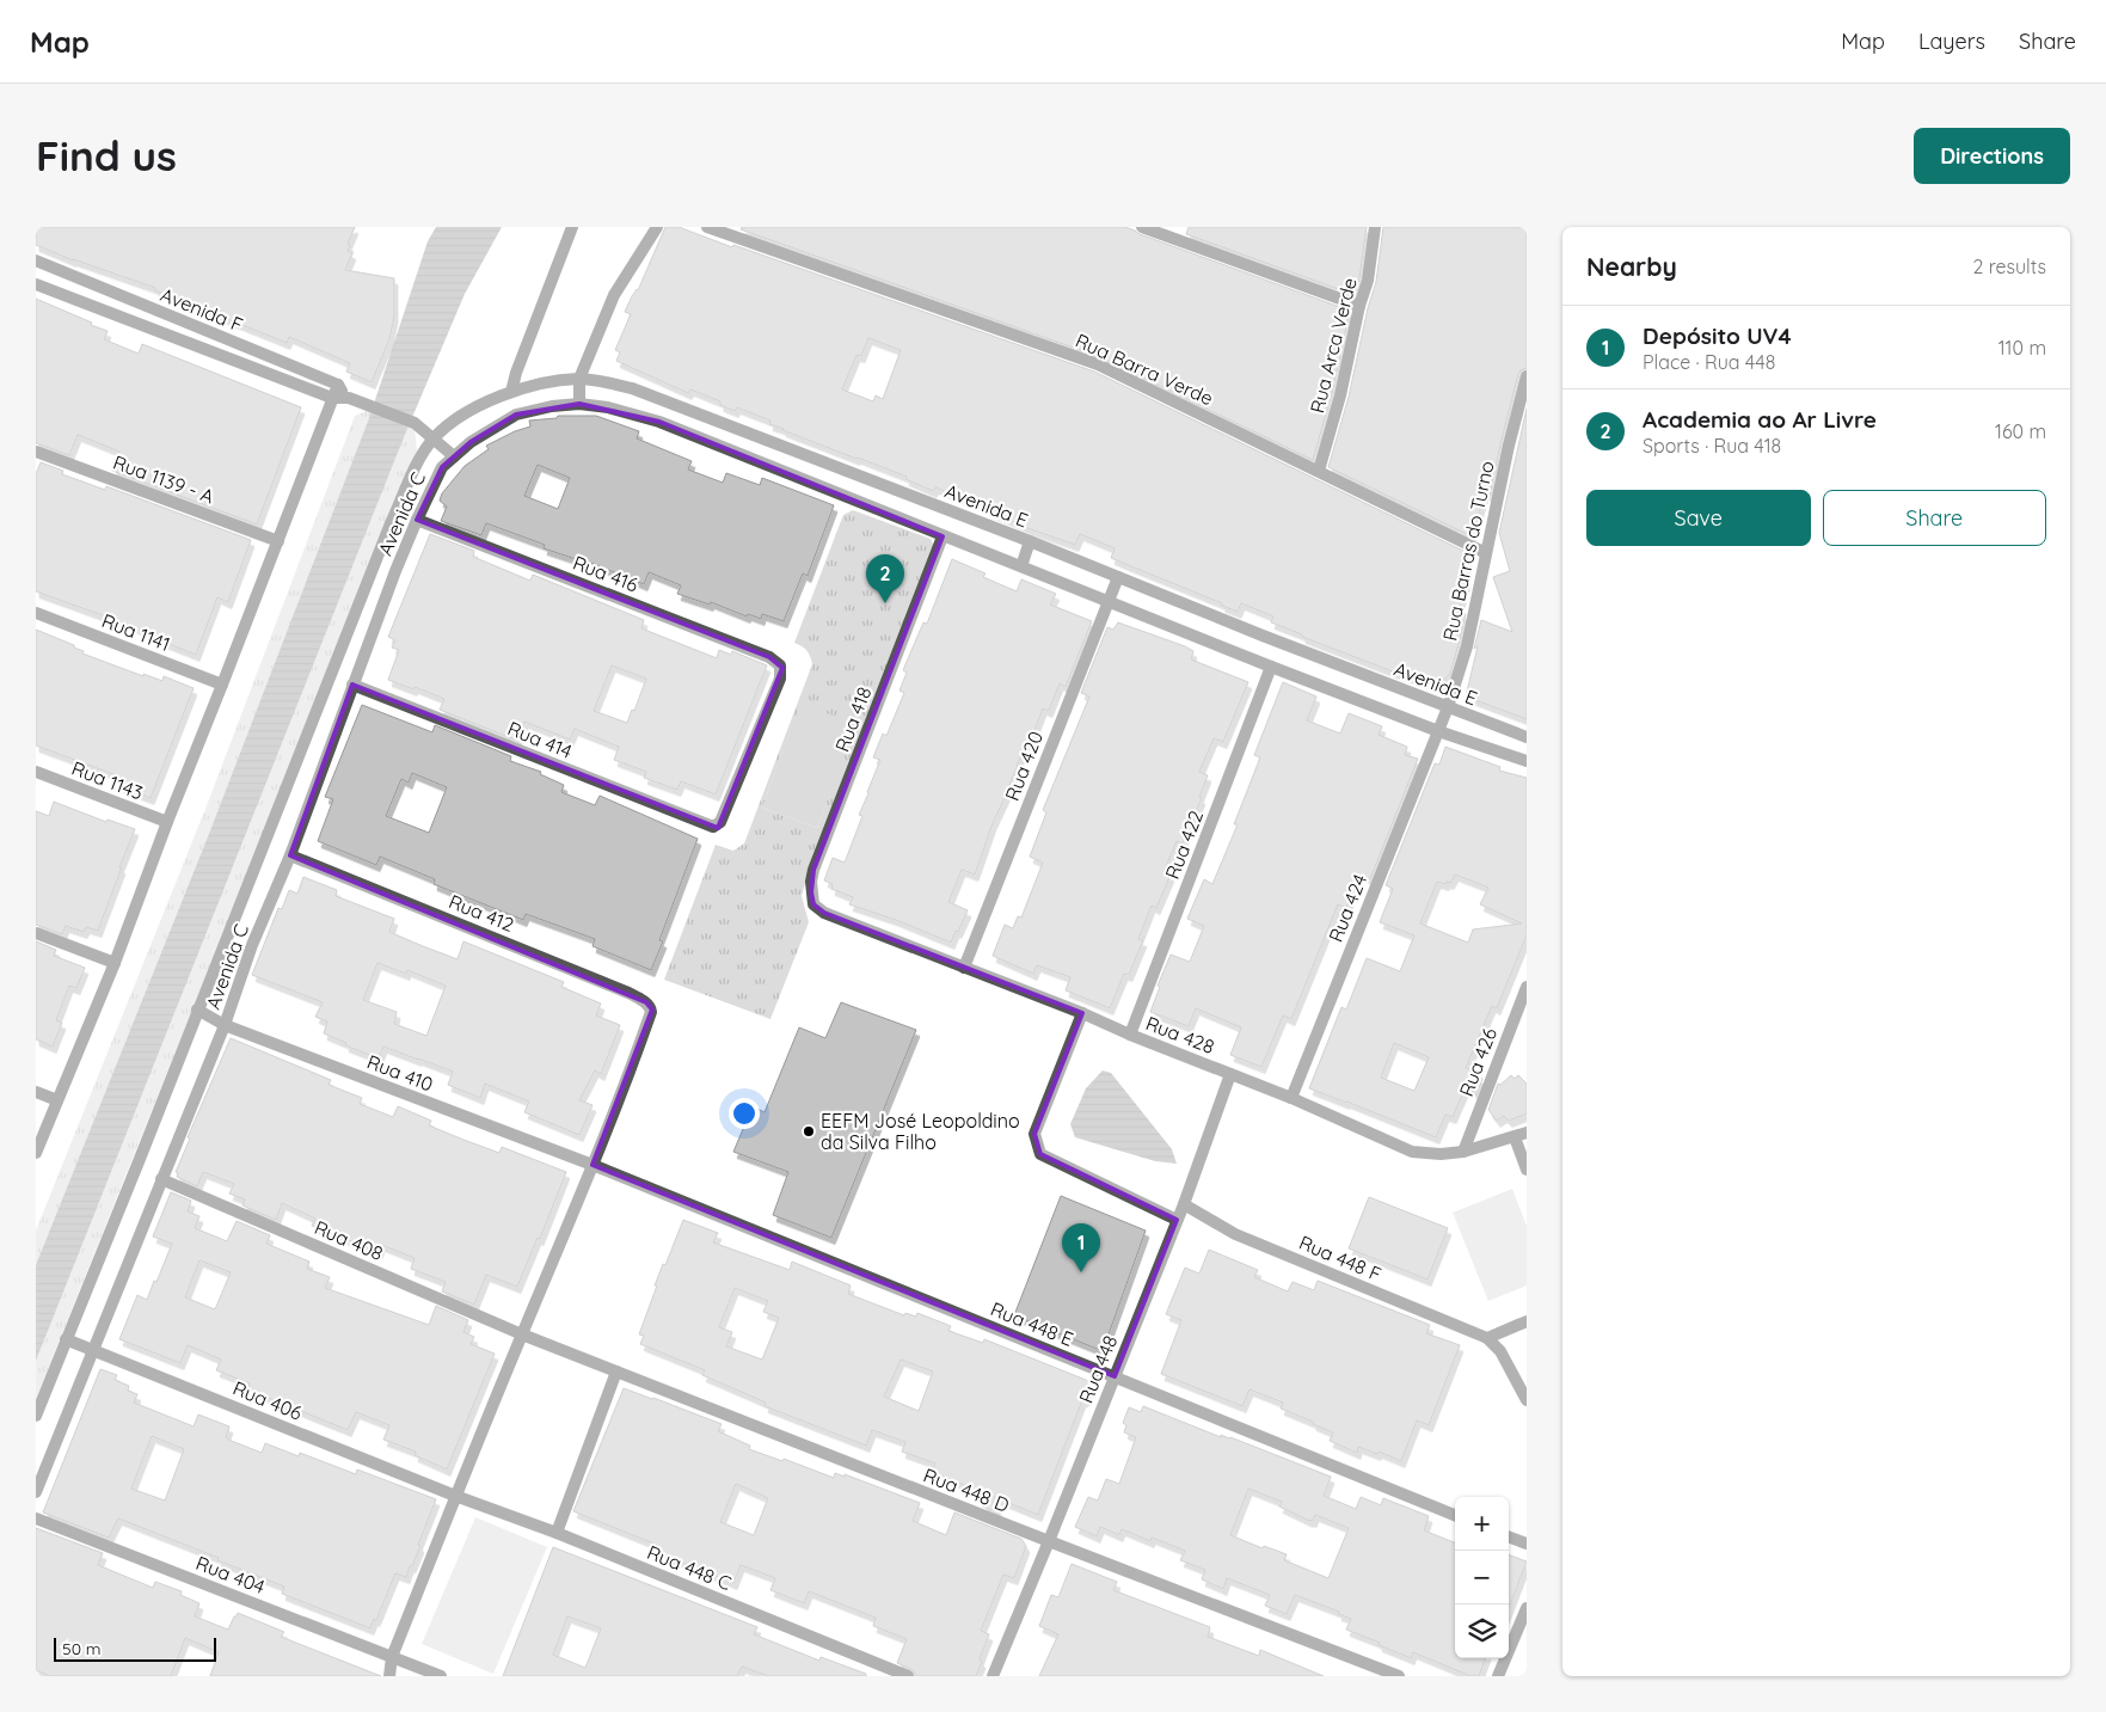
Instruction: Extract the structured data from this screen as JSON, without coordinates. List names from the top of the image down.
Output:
{
  "streets": {
    "street": [
      "Avenida F",
      "Rua Arca Verde",
      "Rua Barra Verde",
      "Rua 1139 - A",
      "Avenida E",
      "Avenida C",
      "Rua Barras do Turno",
      "Rua 416",
      "Rua 1141",
      "Rua 418",
      "Rua 414",
      "Rua 420",
      "Rua 1143",
      "Rua 422",
      "Rua 424",
      "Rua 412",
      "Rua 428",
      "Rua 426",
      "Rua 410",
      "Rua 408",
      "Rua 448 F",
      "Rua 448 E",
      "Rua 448",
      "Rua 406",
      "Rua 448 D",
      "Rua 448 C",
      "Rua 404"
    ]
  },
  "crossings": [
    ["Rua Arca Verde", "Rua Barra Verde"],
    ["Rua Barra Verde", "Rua Barras do Turno"],
    ["Avenida E", "Avenida C"],
    ["Avenida E", "Rua Barras do Turno"],
    ["Avenida E", "Rua 420"],
    ["Avenida C", "Rua 416"],
    ["Avenida C", "Rua 414"],
    ["Avenida C", "Rua 412"],
    ["Avenida C", "Rua 410"],
    ["Avenida C", "Rua 408"],
    ["Avenida C", "Rua 406"],
    ["Rua Barras do Turno", "Rua 424"],
    ["Rua 416", "Rua 414"],
    ["Rua 418", "Rua 428"],
    ["Rua 420", "Rua 428"],
    ["Rua 422", "Rua 428"],
    ["Rua 424", "Rua 428"],
    ["Rua 412", "Rua 410"],
    ["Rua 412", "Rua 448 E"],
    ["Rua 428", "Rua 426"],
    ["Rua 428", "Rua 448"],
    ["Rua 410", "Rua 448 E"],
    ["Rua 408", "Rua 448 D"],
    ["Rua 448 F", "Rua 448"],
    ["Rua 448 E", "Rua 448"],
    ["Rua 448", "Rua 448 D"],
    ["Rua 406", "Rua 448 C"]
  ],
  "places": ["EEFM José Leopoldino da Silva Filho"],
  "scale_bar": "50 m",
  "page": {
    "header": "Map",
    "nav": ["Map", "Layers", "Share"],
    "buttons": [
      "Directions",
      ["Save", "Share"]
    ],
    "title": "Find us",
    "heading": ["Nearby", "2 results"],
    "list": [
      {
        "mark": "1",
        "name": "Depósito UV4",
        "note": "Place · Rua 448",
        "value": "110 m"
      },
      {
        "mark": "2",
        "name": "Academia ao Ar Livre",
        "note": "Sports · Rua 418",
        "value": "160 m"
      }
    ],
    "pins": ["2", "1"],
    "map_buttons": ["+", "−"],
    "scale": "50 m"
  }
}
